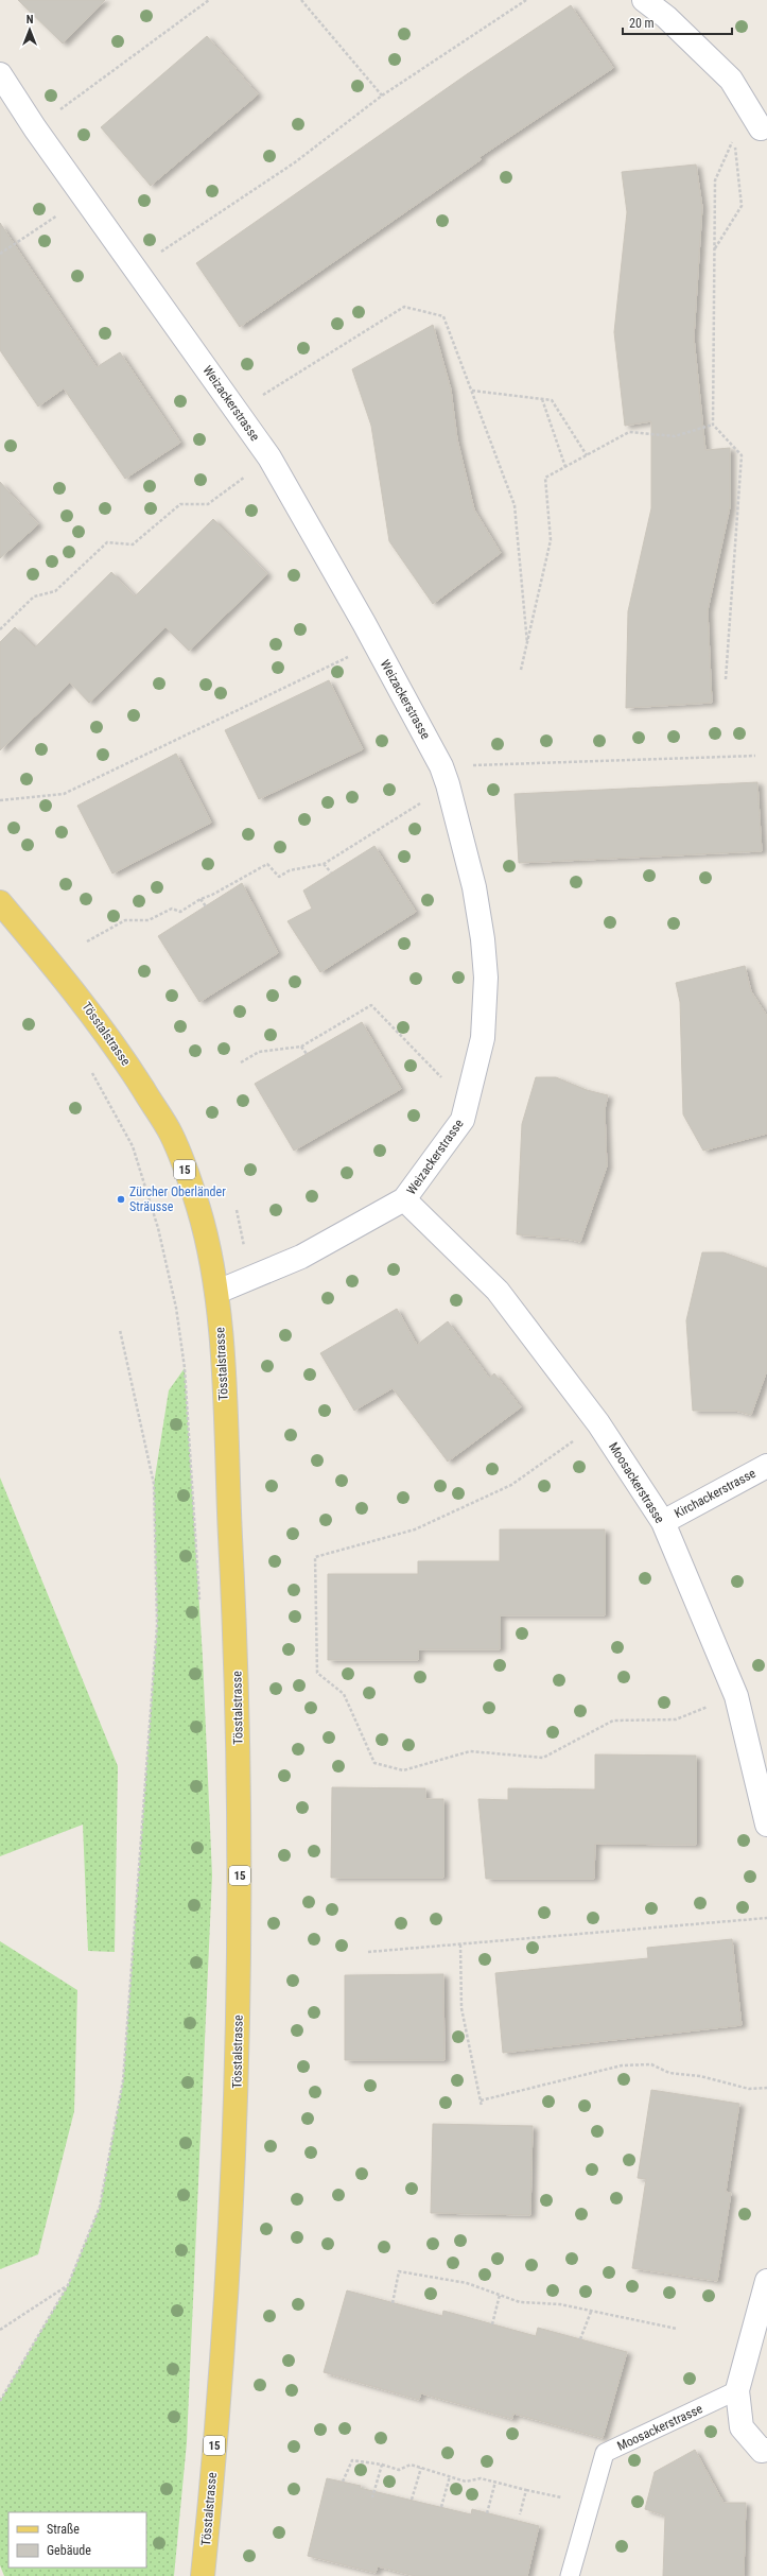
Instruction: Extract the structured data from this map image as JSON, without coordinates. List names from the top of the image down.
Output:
{
  "streets": {
    "main road": ["Tösstalstrasse", "15"],
    "street": ["Weizackerstrasse", "Moosackerstrasse", "Kirchackerstrasse"]
  },
  "crossings": [
    ["Weizackerstrasse", "Tösstalstrasse"],
    ["Weizackerstrasse", "Moosackerstrasse"],
    ["Moosackerstrasse", "Kirchackerstrasse"]
  ],
  "places": ["Zürcher Oberländer Sträusse"],
  "legend": ["Straße", "Gebäude"],
  "scale_bar": "20 m",
  "north": "top"
}
